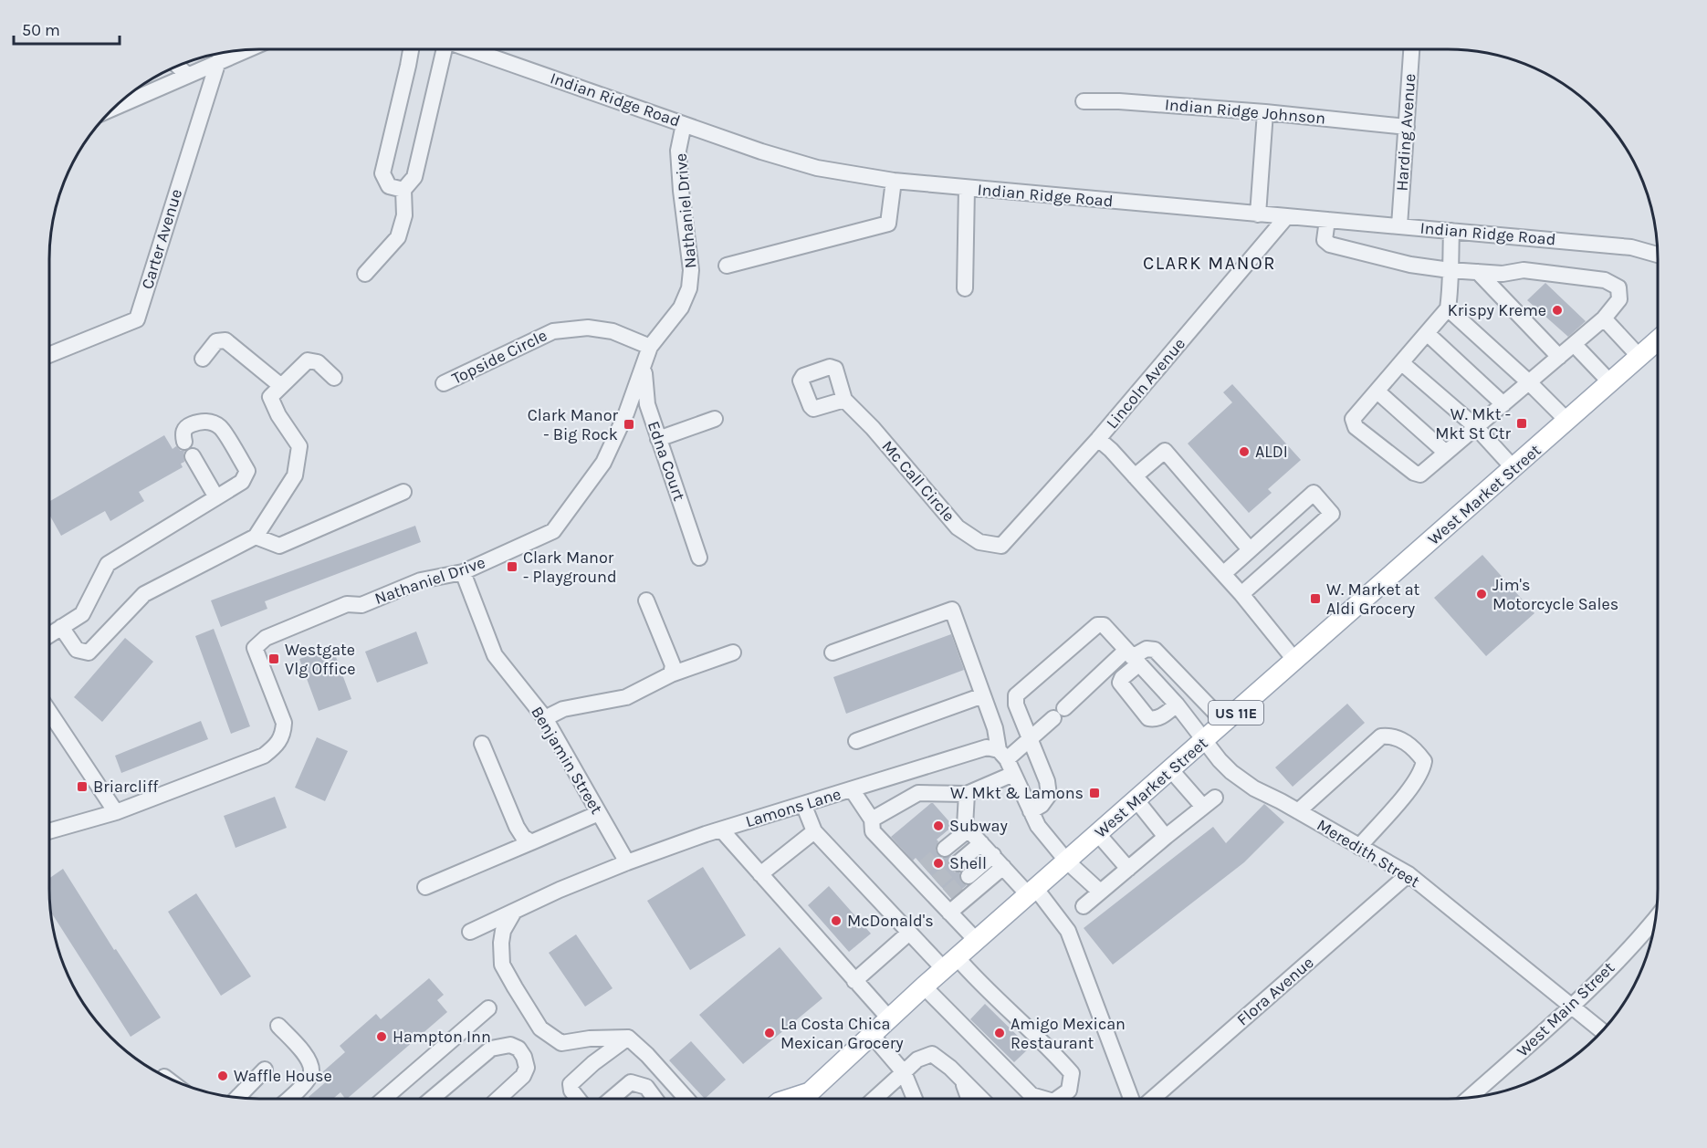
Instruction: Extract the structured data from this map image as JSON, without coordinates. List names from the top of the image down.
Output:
{
  "streets": {
    "main road": ["West Market Street", "US 11E"],
    "street": [
      "Indian Ridge Road",
      "Indian Ridge Johnson",
      "Harding Avenue",
      "Nathaniel Drive",
      "Carter Avenue",
      "Topside Circle",
      "Lincoln Avenue",
      "Edna Court",
      "Mc Call Circle",
      "Benjamin Street",
      "Lamons Lane",
      "Meredith Street",
      "Flora Avenue",
      "West Main Street"
    ]
  },
  "crossings": [
    ["Indian Ridge Road", "Harding Avenue"],
    ["Indian Ridge Road", "Nathaniel Drive"],
    ["Indian Ridge Road", "Lincoln Avenue"],
    ["Indian Ridge Johnson", "Harding Avenue"],
    ["Nathaniel Drive", "Topside Circle"],
    ["Nathaniel Drive", "Edna Court"],
    ["Nathaniel Drive", "Benjamin Street"],
    ["Lincoln Avenue", "Mc Call Circle"],
    ["West Market Street", "Meredith Street"],
    ["Benjamin Street", "Lamons Lane"],
    ["Meredith Street", "Flora Avenue"],
    ["Meredith Street", "West Main Street"]
  ],
  "districts": ["CLARK MANOR"],
  "places": {
    "other": [
      "Krispy Kreme",
      "ALDI",
      "Jim's Motorcycle Sales",
      "Subway",
      "Shell",
      "McDonald's",
      "La Costa Chica Mexican Grocery",
      "Amigo Mexican Restaurant",
      "Hampton Inn",
      "Waffle House"
    ],
    "transit": [
      "W. Mkt - Mkt St Ctr",
      "Clark Manor - Big Rock",
      "Clark Manor - Playground",
      "W. Market at Aldi Grocery",
      "Westgate Vlg Office",
      "Briarcliff",
      "W. Mkt & Lamons"
    ]
  },
  "scale_bar": "50 m"
}
